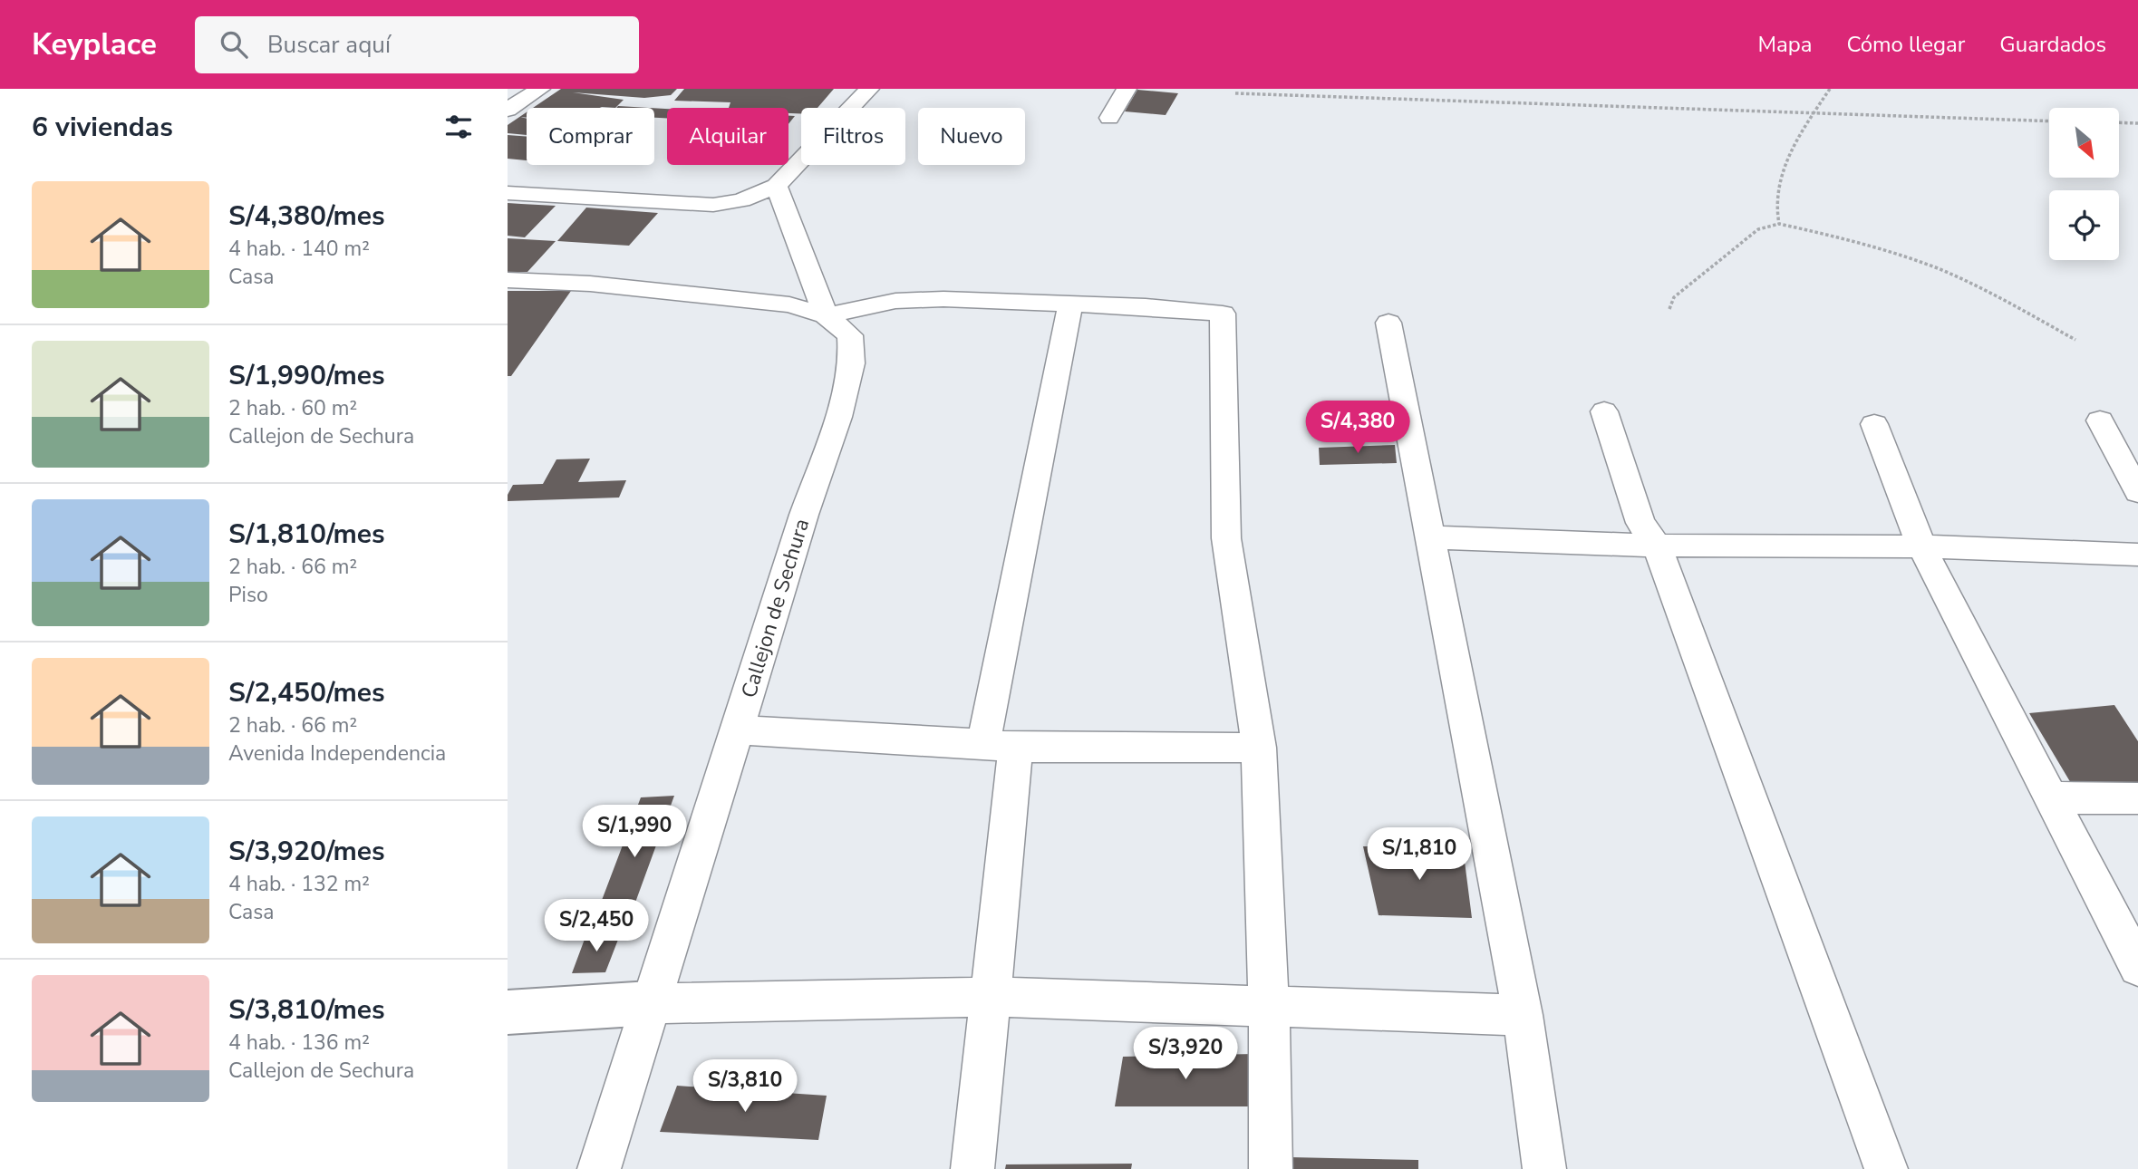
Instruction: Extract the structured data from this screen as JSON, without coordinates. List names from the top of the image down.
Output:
{
  "streets": {
    "street": ["Callejon de Sechura"]
  },
  "north": "bottom right",
  "page": {
    "header": "Keyplace",
    "search": "Buscar aquí",
    "nav": ["Mapa", "Cómo llegar", "Guardados"],
    "heading": "6 viviendas",
    "chip": [
      "Comprar",
      "Alquilar",
      "Filtros",
      "Nuevo"
    ],
    "list": [
      {
        "name": "S/4,380/mes",
        "note": "4 hab. · 140 m² · Casa"
      },
      {
        "name": "S/1,990/mes",
        "note": "2 hab. · 60 m² · Callejon de Sechura"
      },
      {
        "name": "S/1,810/mes",
        "note": "2 hab. · 66 m² · Piso"
      },
      {
        "name": "S/2,450/mes",
        "note": "2 hab. · 66 m² · Avenida Independencia"
      },
      {
        "name": "S/3,920/mes",
        "note": "4 hab. · 132 m² · Casa"
      },
      {
        "name": "S/3,810/mes",
        "note": "4 hab. · 136 m² · Callejon de Sechura"
      }
    ],
    "price": [
      "S/4,380",
      "S/1,990",
      "S/1,810",
      "S/2,450",
      "S/3,920",
      "S/3,810"
    ]
  }
}
